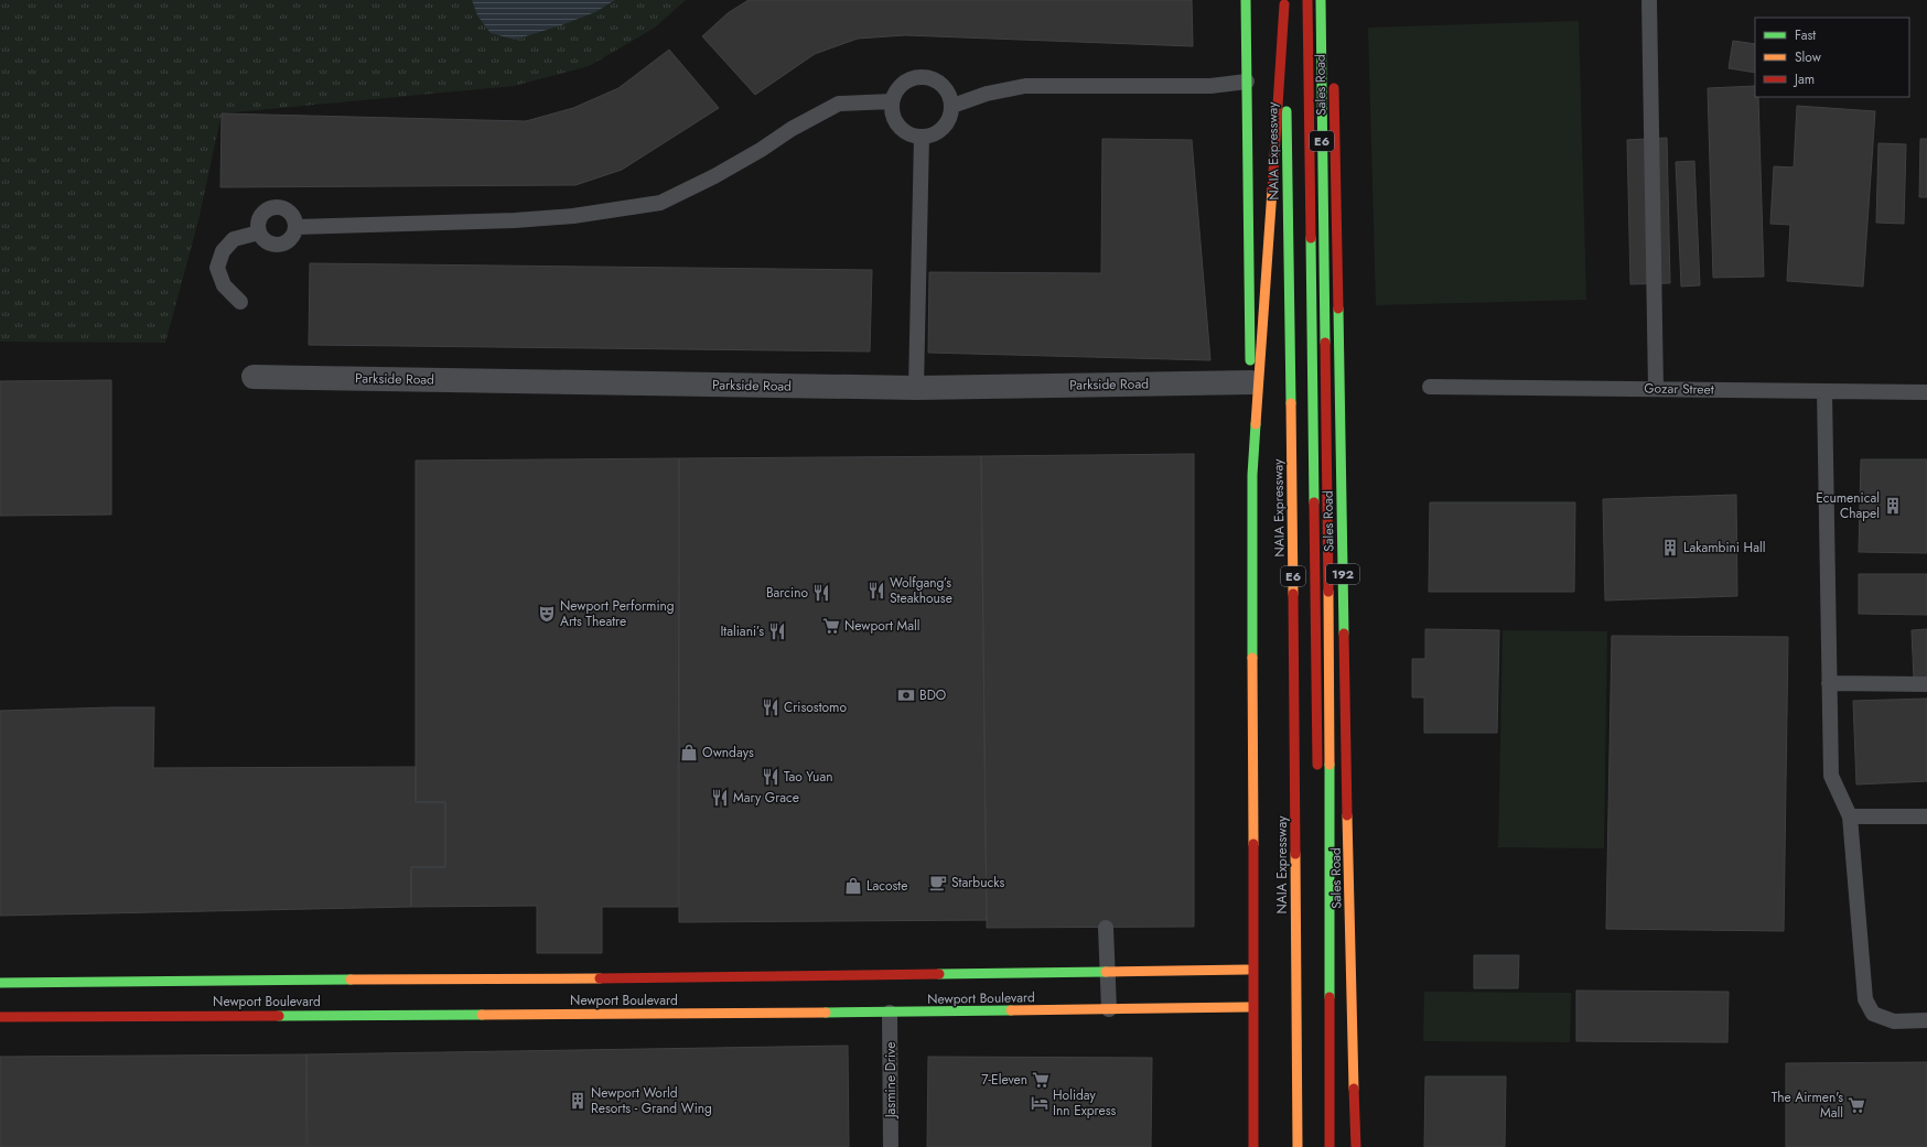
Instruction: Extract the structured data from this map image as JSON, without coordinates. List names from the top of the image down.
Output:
{
  "streets": {
    "main road": [
      "Sales Road",
      "E6",
      "NAIA Expressway",
      "192",
      "Newport Boulevard"
    ],
    "street": ["Parkside Road"],
    "lane": ["Gozar Street", "Jasmine Drive"]
  },
  "crossings": [
    ["Newport Boulevard", "Jasmine Drive"]
  ],
  "places": {
    "building": ["Ecumenical Chapel", "Lakambini Hall", "Newport World Resorts - Grand Wing"],
    "restaurant": [
      "Wolfgang’s Steakhouse",
      "Barcino",
      "Italiani’s",
      "Crisostomo",
      "Tao Yuan",
      "Mary Grace"
    ],
    "theatre": ["Newport Performing Arts Theatre"],
    "supermarket": ["Newport Mall", "7-Eleven", "The Airmen's Mall"],
    "bank": ["BDO"],
    "shop": ["Owndays", "Lacoste"],
    "cafe": ["Starbucks"],
    "hotel": ["Holiday Inn Express"]
  },
  "legend": ["Fast", "Slow", "Jam"]
}
